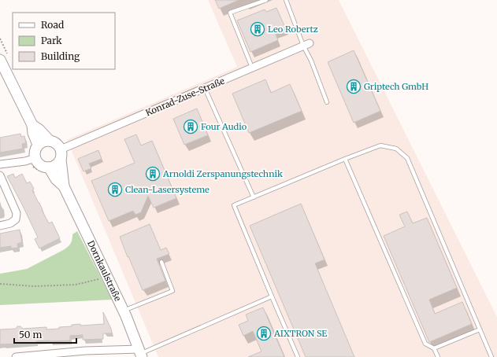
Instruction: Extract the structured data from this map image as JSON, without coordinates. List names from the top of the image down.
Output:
{
  "streets": {
    "street": ["Konrad-Zuse-Straße", "Dornkaulstraße"]
  },
  "crossings": [
    ["Konrad-Zuse-Straße", "Dornkaulstraße"]
  ],
  "places": {
    "building": [
      "Leo Robertz",
      "Griptech GmbH",
      "Four Audio",
      "Arnoldi Zerspanungstechnik",
      "Clean-Lasersysteme",
      "AIXTRON SE"
    ]
  },
  "legend": ["Road", "Park", "Building"],
  "scale_bar": "50 m"
}
